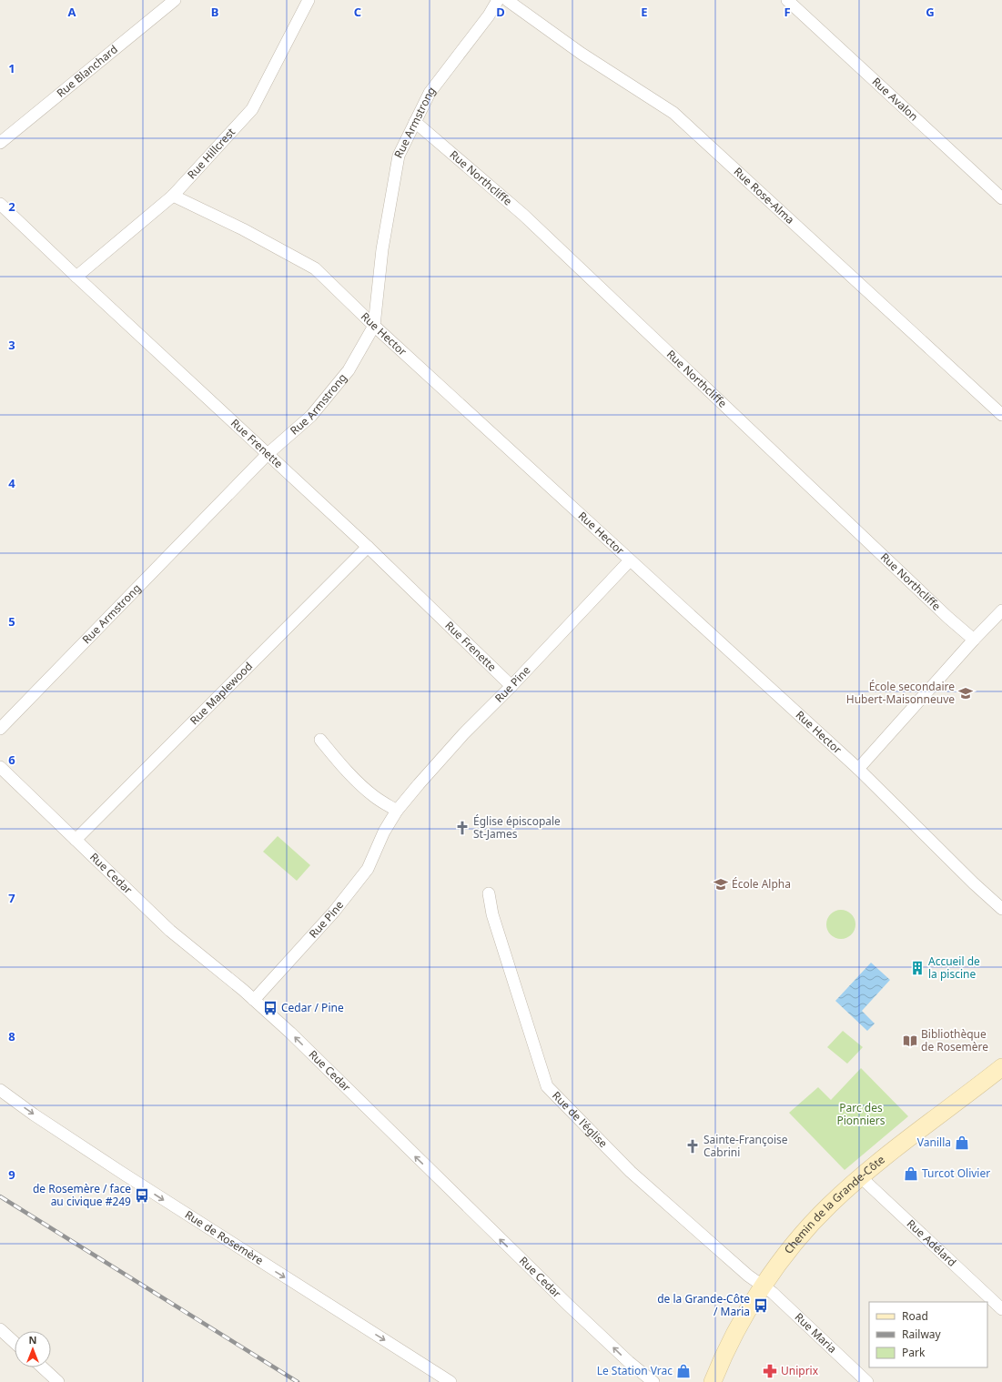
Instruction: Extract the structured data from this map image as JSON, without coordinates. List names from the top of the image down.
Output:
{
  "streets": {
    "main road": ["Chemin de la Grande-Côte"],
    "street": [
      "Rue Blanchard",
      "Rue Avalon",
      "Rue Armstrong",
      "Rue Hillcrest",
      "Rue Northcliffe",
      "Rue Rose-Alma",
      "Rue Hector",
      "Rue Frenette",
      "Rue Pine",
      "Rue Maplewood",
      "Rue Cedar",
      "Rue de l'église",
      "Rue de Rosemère",
      "Rue Adélard",
      "Rue Maria"
    ]
  },
  "crossings": [
    ["Rue Armstrong", "Rue Northcliffe"],
    ["Rue Armstrong", "Rue Hector"],
    ["Rue Armstrong", "Rue Frenette"],
    ["Rue Hillcrest", "Rue Hector"],
    ["Rue Hillcrest", "Rue Frenette"],
    ["Rue Hector", "Rue Pine"],
    ["Rue Frenette", "Rue Pine"],
    ["Rue Frenette", "Rue Maplewood"],
    ["Rue Pine", "Rue Cedar"],
    ["Rue Maplewood", "Rue Cedar"],
    ["Rue de l'église", "Chemin de la Grande-Côte"],
    ["Rue de l'église", "Rue Maria"],
    ["Chemin de la Grande-Côte", "Rue Adélard"],
    ["Chemin de la Grande-Côte", "Rue Maria"]
  ],
  "one_way": ["Rue Cedar", "Rue de Rosemère"],
  "parks": ["Parc des Pionniers"],
  "places": {
    "school or university": ["École secondaire Hubert-Maisonneuve", "École Alpha"],
    "church": ["Église épiscopale St-James", "Sainte-Françoise Cabrini"],
    "building": ["Accueil de la piscine"],
    "bus stop": ["Cedar / Pine", "de Rosemère / face au civique #249", "de la Grande-Côte / Maria"],
    "library": ["Bibliothèque de Rosemère"],
    "shop": ["Vanilla", "Turcot Olivier", "Le Station Vrac"],
    "pharmacy": ["Uniprix"]
  },
  "legend": ["Road", "Railway", "Park"],
  "north": "top",
  "grid": {
    "columns": [
      "A",
      "B",
      "C",
      "D",
      "E",
      "F",
      "G"
    ],
    "rows": [
      "1",
      "2",
      "3",
      "4",
      "5",
      "6",
      "7",
      "8",
      "9"
    ]
  }
}
